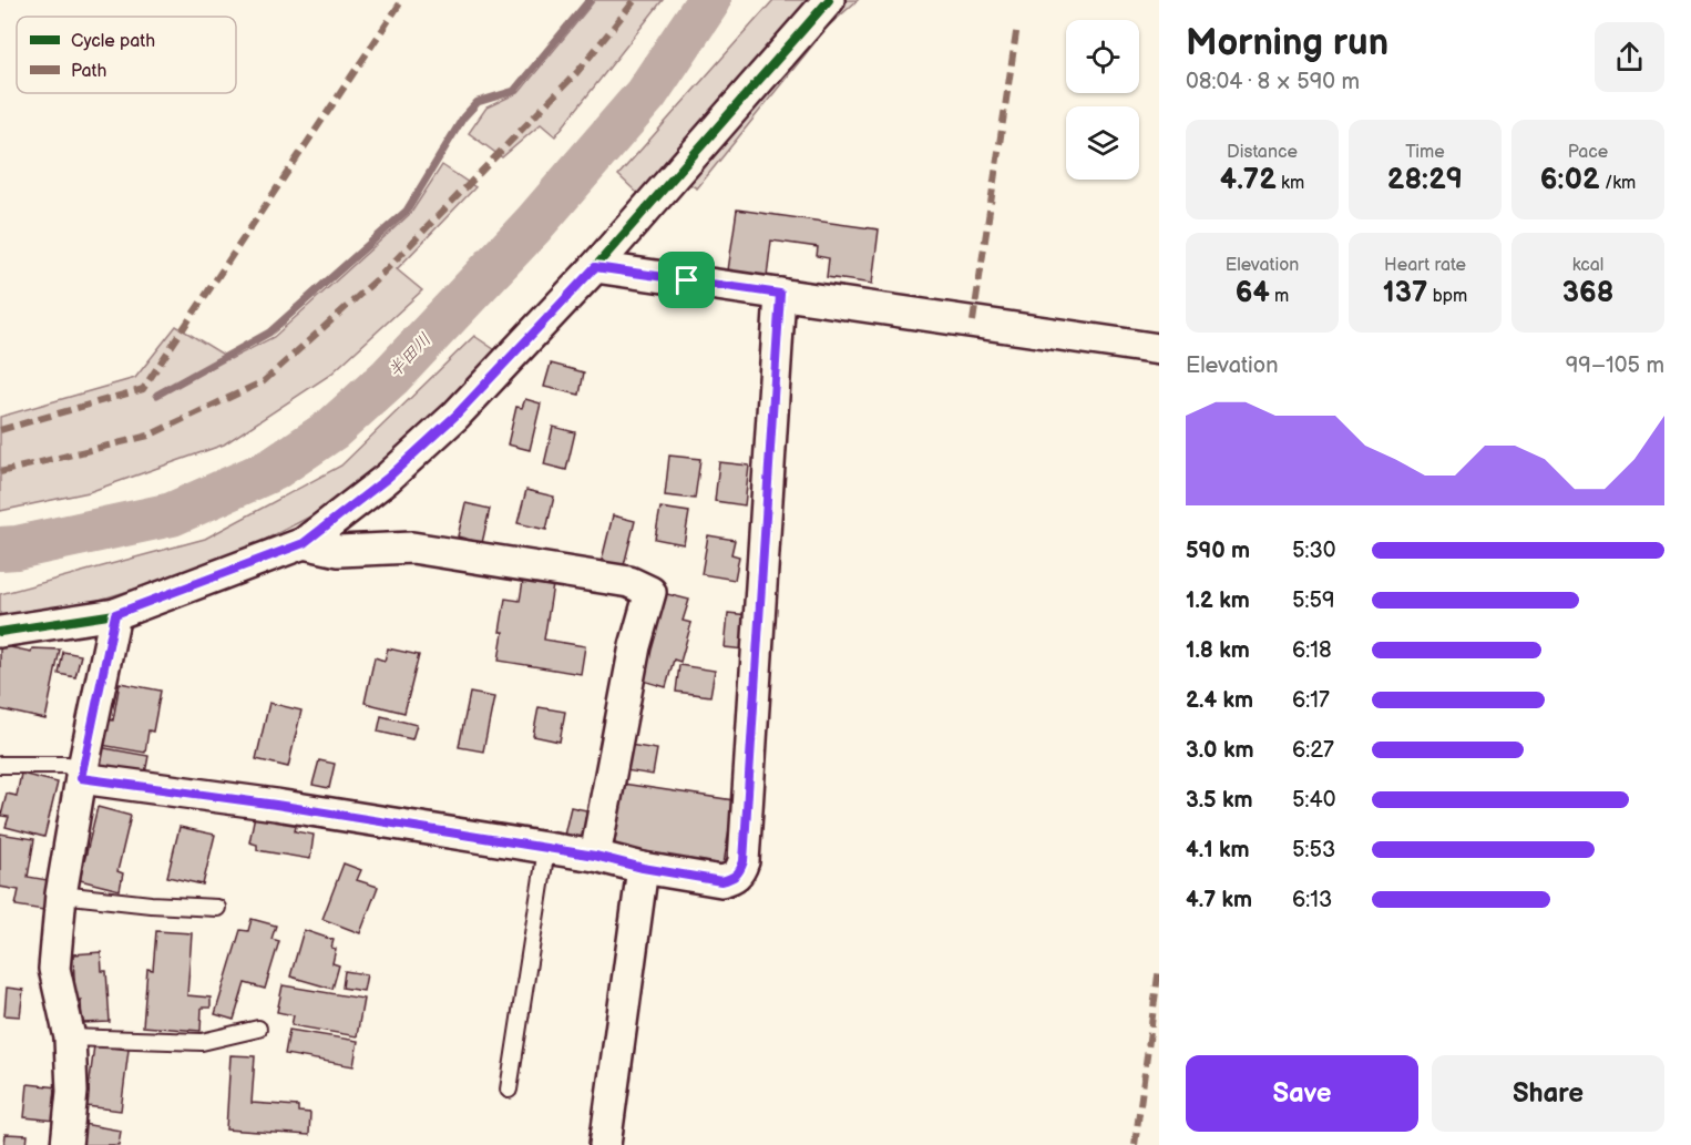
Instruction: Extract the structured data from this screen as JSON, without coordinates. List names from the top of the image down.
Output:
{
  "water": ["半田川"],
  "legend": ["Cycle path", "Path"],
  "page": {
    "heading": ["Morning run", "08:04 · 8 × 590 m"],
    "stats": [
      ["Distance", "4.72 km"],
      ["Time", "28:29"],
      ["Pace", "6:02 /km"],
      ["Elevation", "64 m"],
      ["Heart rate", "137 bpm"],
      ["kcal", "368"]
    ],
    "chart": ["Elevation", "99–105 m"],
    "list": [
      {
        "name": "590 m",
        "note": "5:30"
      },
      {
        "name": "1.2 km",
        "note": "5:59"
      },
      {
        "name": "1.8 km",
        "note": "6:18"
      },
      {
        "name": "2.4 km",
        "note": "6:17"
      },
      {
        "name": "3.0 km",
        "note": "6:27"
      },
      {
        "name": "3.5 km",
        "note": "5:40"
      },
      {
        "name": "4.1 km",
        "note": "5:53"
      },
      {
        "name": "4.7 km",
        "note": "6:13"
      }
    ],
    "buttons": ["Save", "Share"]
  }
}
